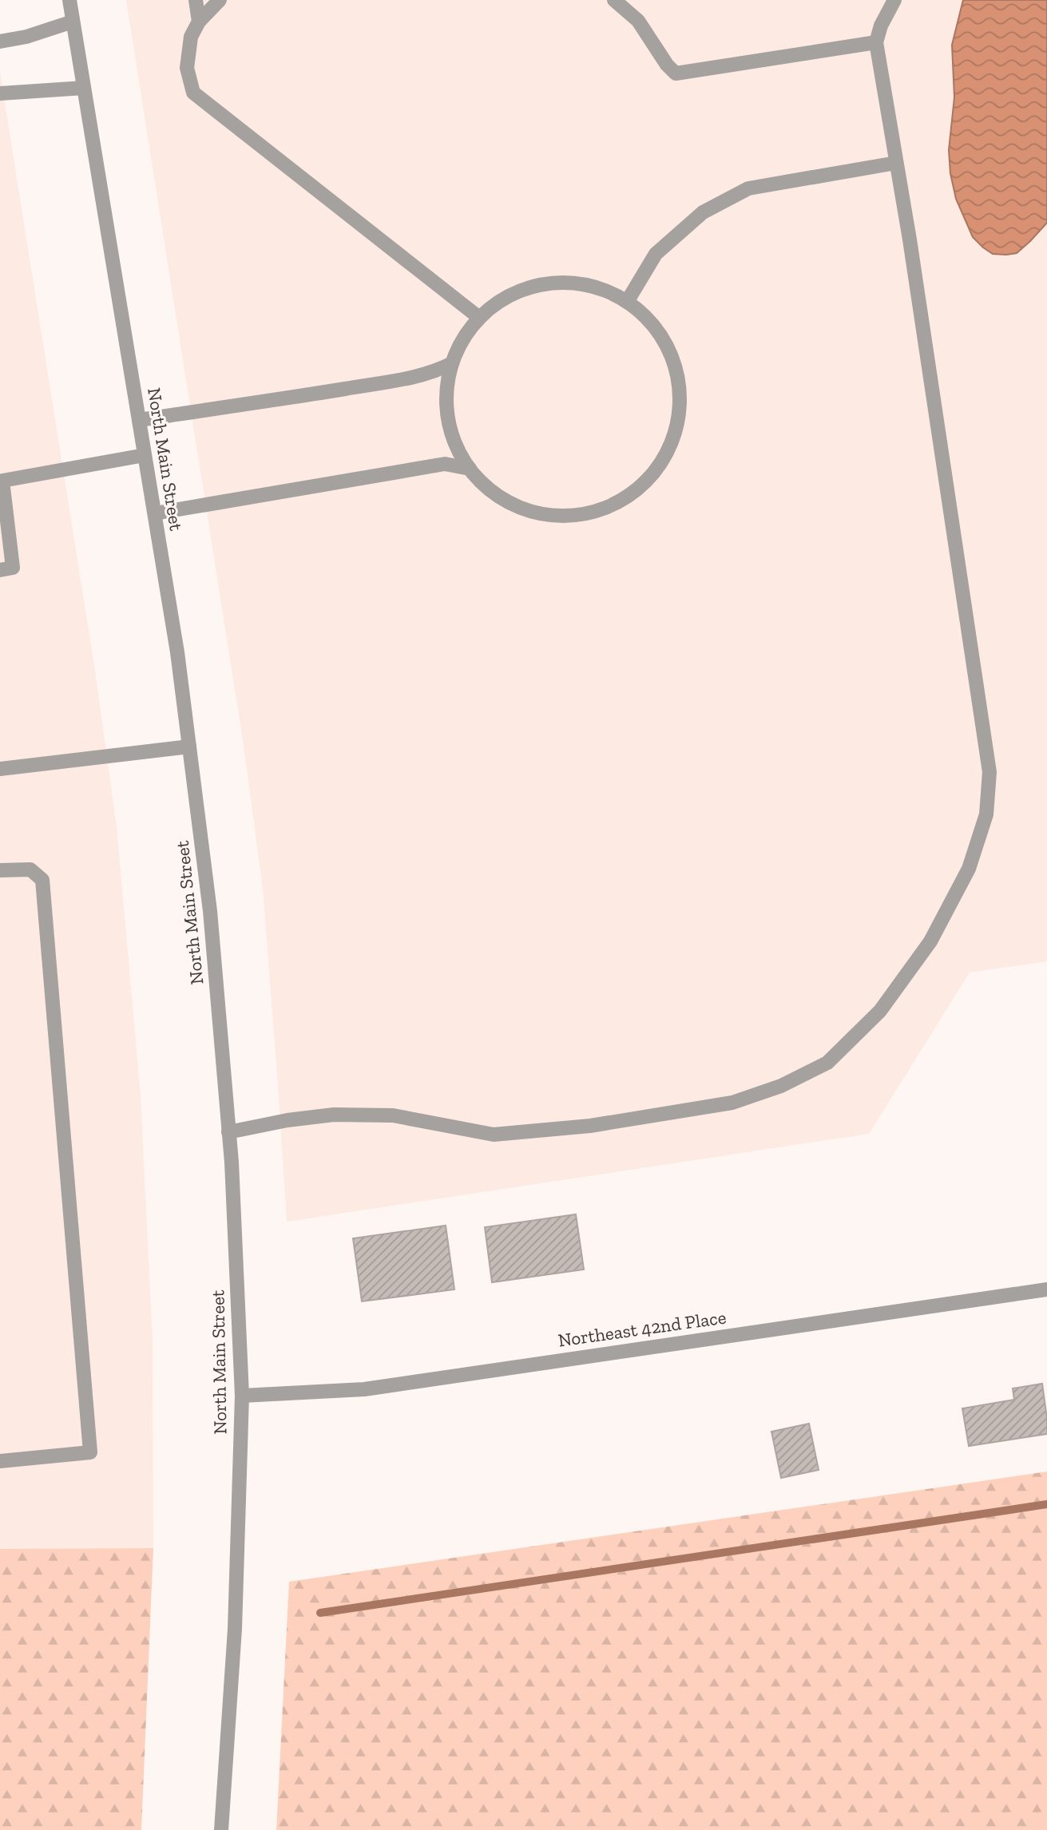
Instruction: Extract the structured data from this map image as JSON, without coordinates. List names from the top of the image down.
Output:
{
  "streets": {
    "street": ["North Main Street", "Northeast 42nd Place"]
  },
  "crossings": [
    ["North Main Street", "Northeast 42nd Place"]
  ]
}
